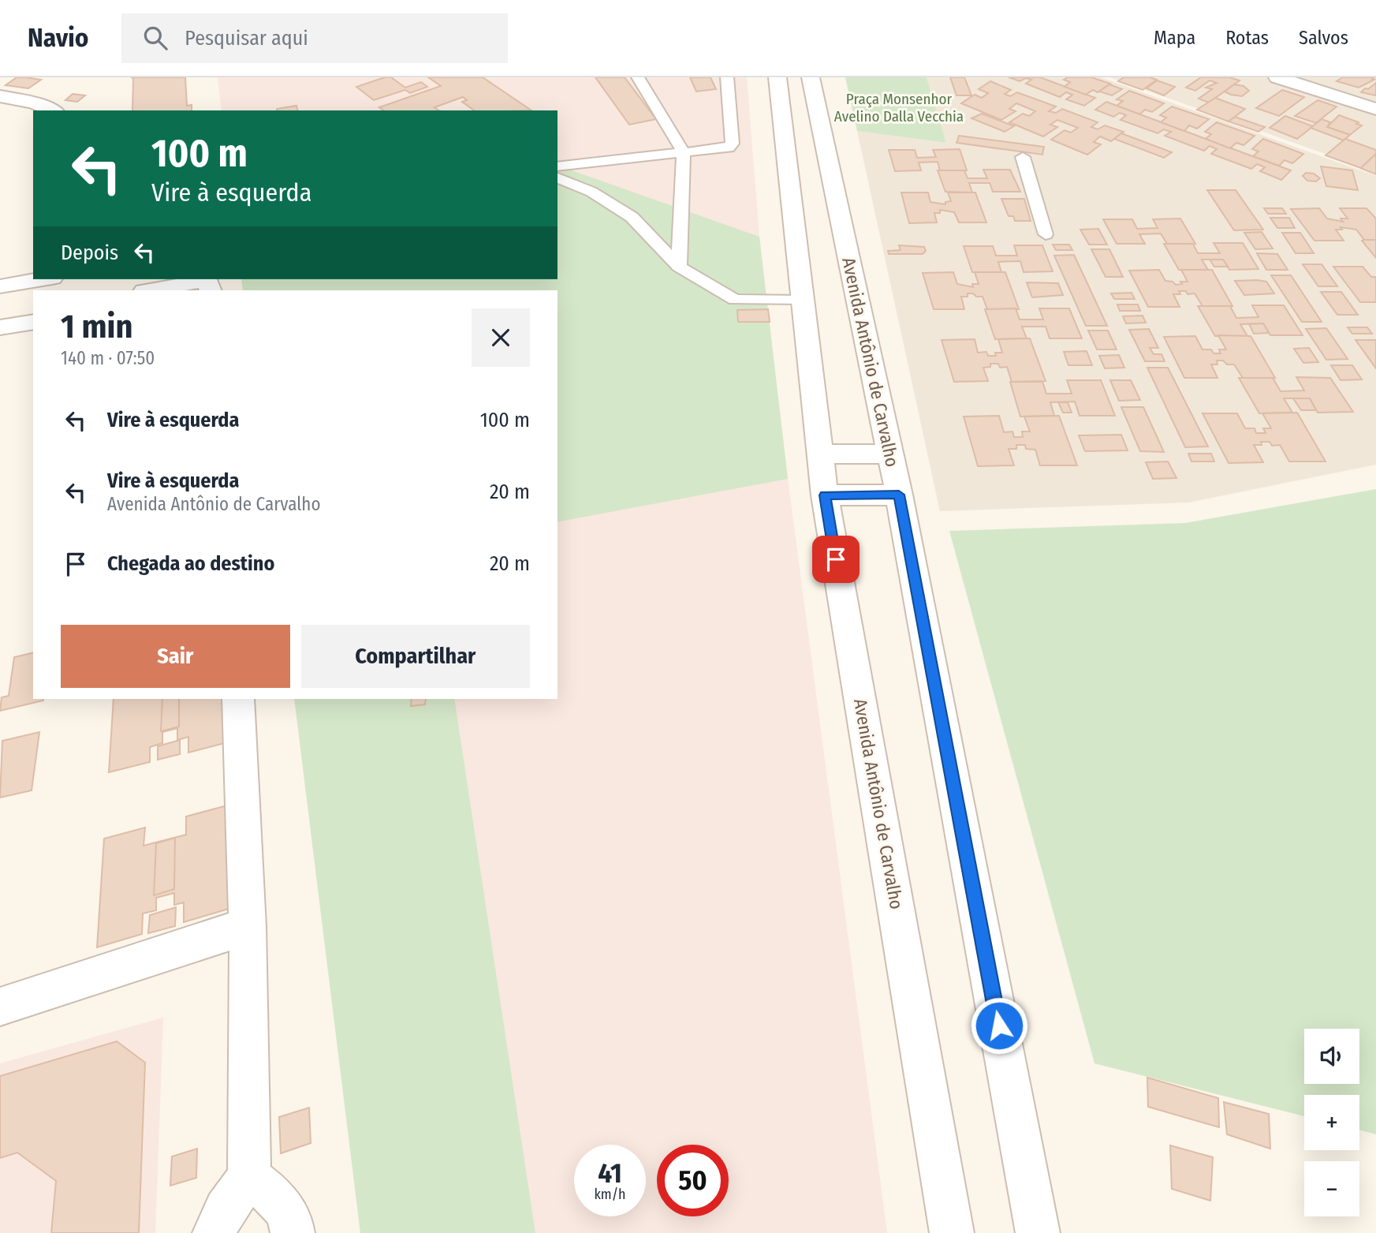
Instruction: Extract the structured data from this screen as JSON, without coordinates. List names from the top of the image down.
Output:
{
  "streets": {
    "main road": ["Avenida Antônio de Carvalho"]
  },
  "parks": ["Praça Monsenhor Avelino Dalla Vecchia"],
  "page": {
    "header": "Navio",
    "search": "Pesquisar aqui",
    "nav": ["Mapa", "Rotas", "Salvos"],
    "turn": ["100 m", "Vire à esquerda"],
    "then": "Depois",
    "heading": ["1 min", "140 m · 07:50"],
    "list": [
      {
        "name": "Vire à esquerda",
        "value": "100 m"
      },
      {
        "name": "Vire à esquerda",
        "note": "Avenida Antônio de Carvalho",
        "value": "20 m"
      },
      {
        "name": "Chegada ao destino",
        "value": "20 m"
      }
    ],
    "buttons": ["Sair", "Compartilhar"],
    "map_buttons": ["+", "−"],
    "speed": "41 km/h",
    "limit": "50"
  }
}
